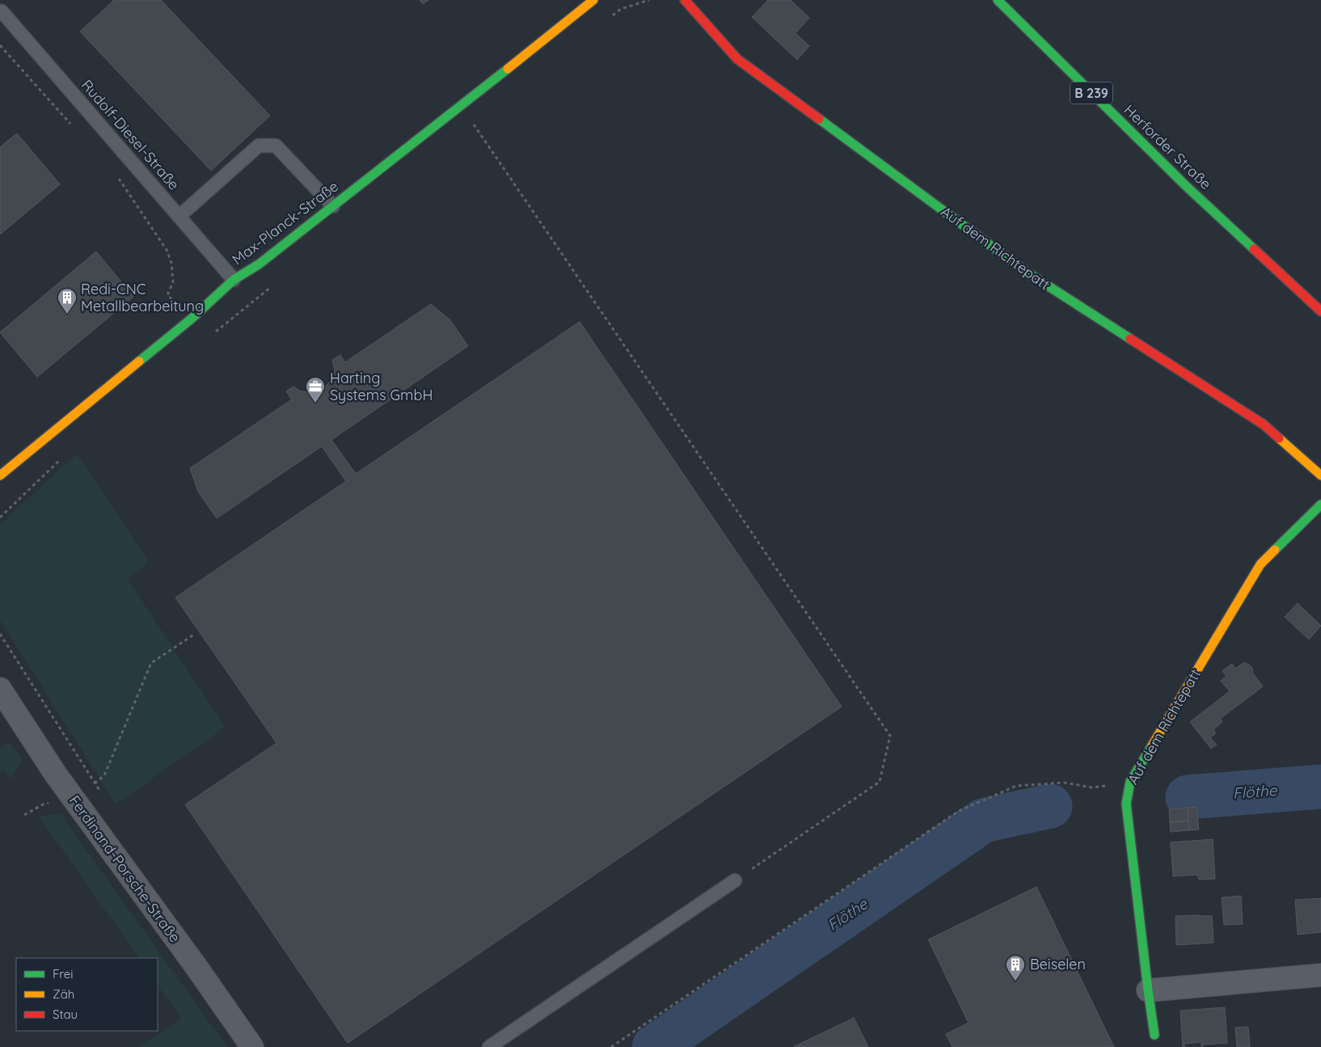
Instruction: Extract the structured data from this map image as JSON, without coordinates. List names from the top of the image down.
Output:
{
  "streets": {
    "street": [
      "B 239",
      "Herforder Straße",
      "Max-Planck-Straße",
      "Auf dem Richtepatt",
      "Ferdinand-Porsche-Straße"
    ],
    "lane": ["Rudolf-Diesel-Straße"]
  },
  "crossings": [
    ["Rudolf-Diesel-Straße", "Max-Planck-Straße"]
  ],
  "water": ["Flöthe"],
  "places": {
    "building": ["Redi-CNC Metallbearbeitung", "Beiselen"],
    "office": ["Harting Systems GmbH"]
  },
  "legend": ["Frei", "Zäh", "Stau"]
}
